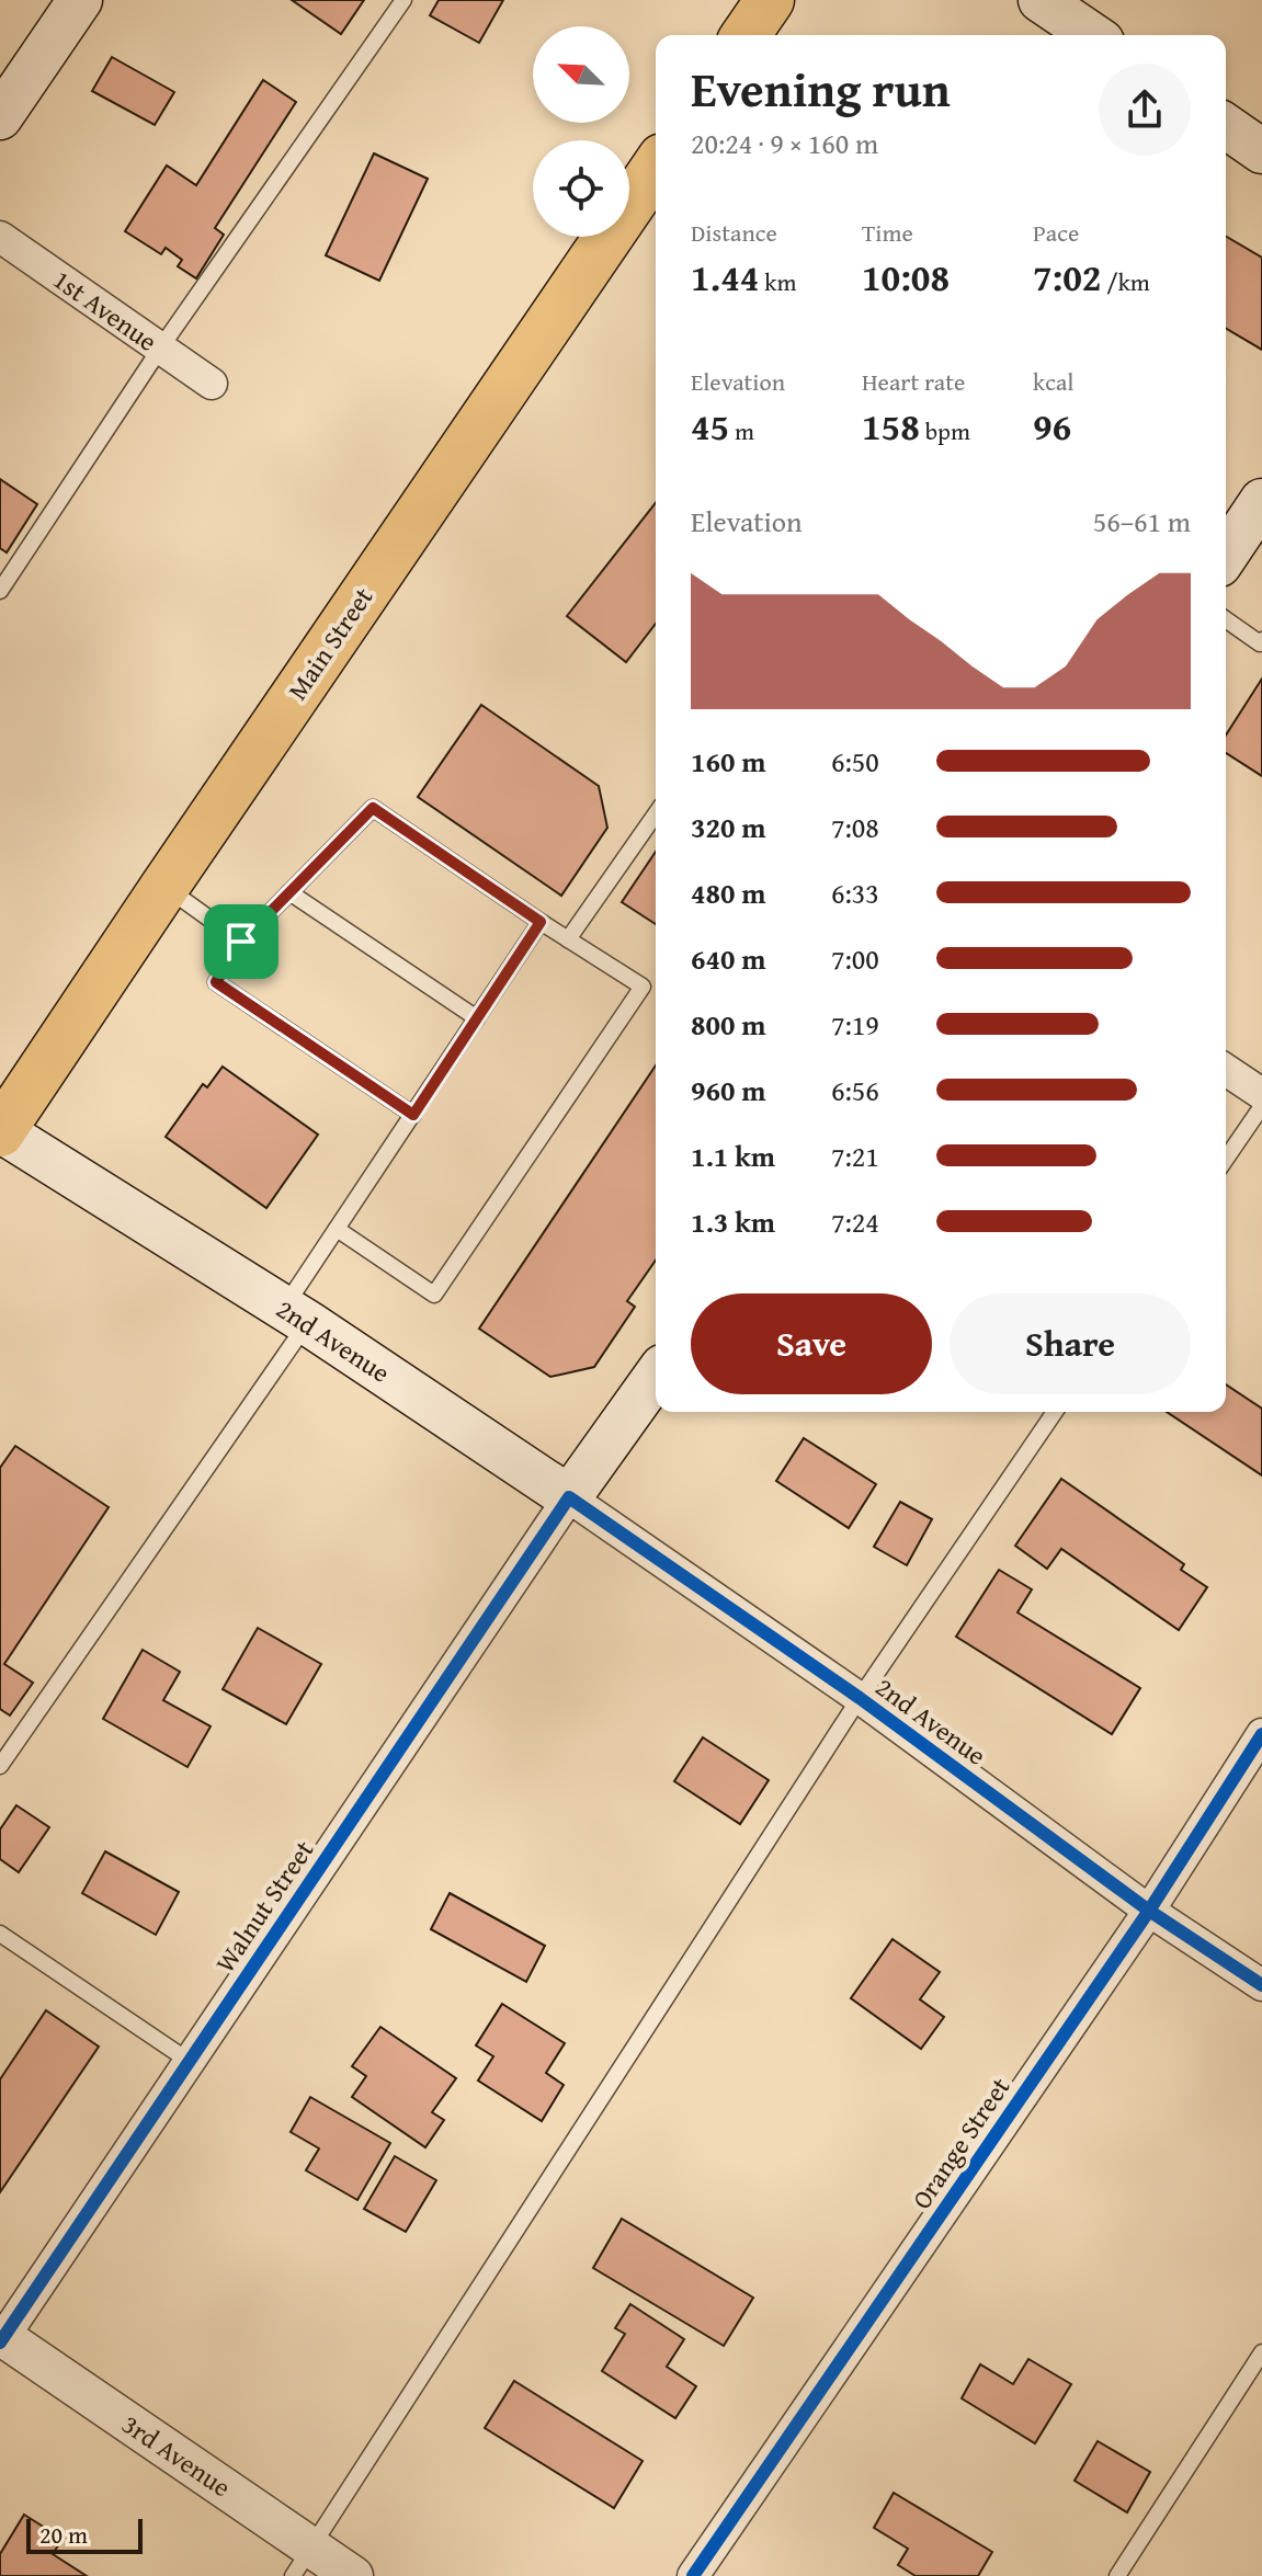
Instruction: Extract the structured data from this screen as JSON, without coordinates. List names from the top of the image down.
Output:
{
  "streets": {
    "main road": ["Main Street", "2nd Avenue", "Walnut Street"],
    "street": ["1st Avenue", "Orange Street", "3rd Avenue"]
  },
  "crossings": [
    ["Main Street", "2nd Avenue"],
    ["2nd Avenue", "Walnut Street"],
    ["2nd Avenue", "Orange Street"],
    ["Walnut Street", "3rd Avenue"]
  ],
  "scale_bar": "20 m",
  "north": "top left",
  "page": {
    "heading": ["Evening run", "20:24 · 9 × 160 m"],
    "stats": [
      ["Distance", "1.44 km"],
      ["Time", "10:08"],
      ["Pace", "7:02 /km"],
      ["Elevation", "45 m"],
      ["Heart rate", "158 bpm"],
      ["kcal", "96"]
    ],
    "chart": ["Elevation", "56–61 m"],
    "list": [
      {
        "name": "160 m",
        "note": "6:50"
      },
      {
        "name": "320 m",
        "note": "7:08"
      },
      {
        "name": "480 m",
        "note": "6:33"
      },
      {
        "name": "640 m",
        "note": "7:00"
      },
      {
        "name": "800 m",
        "note": "7:19"
      },
      {
        "name": "960 m",
        "note": "6:56"
      },
      {
        "name": "1.1 km",
        "note": "7:21"
      },
      {
        "name": "1.3 km",
        "note": "7:24"
      }
    ],
    "buttons": ["Save", "Share"],
    "scale": "20 m"
  }
}
